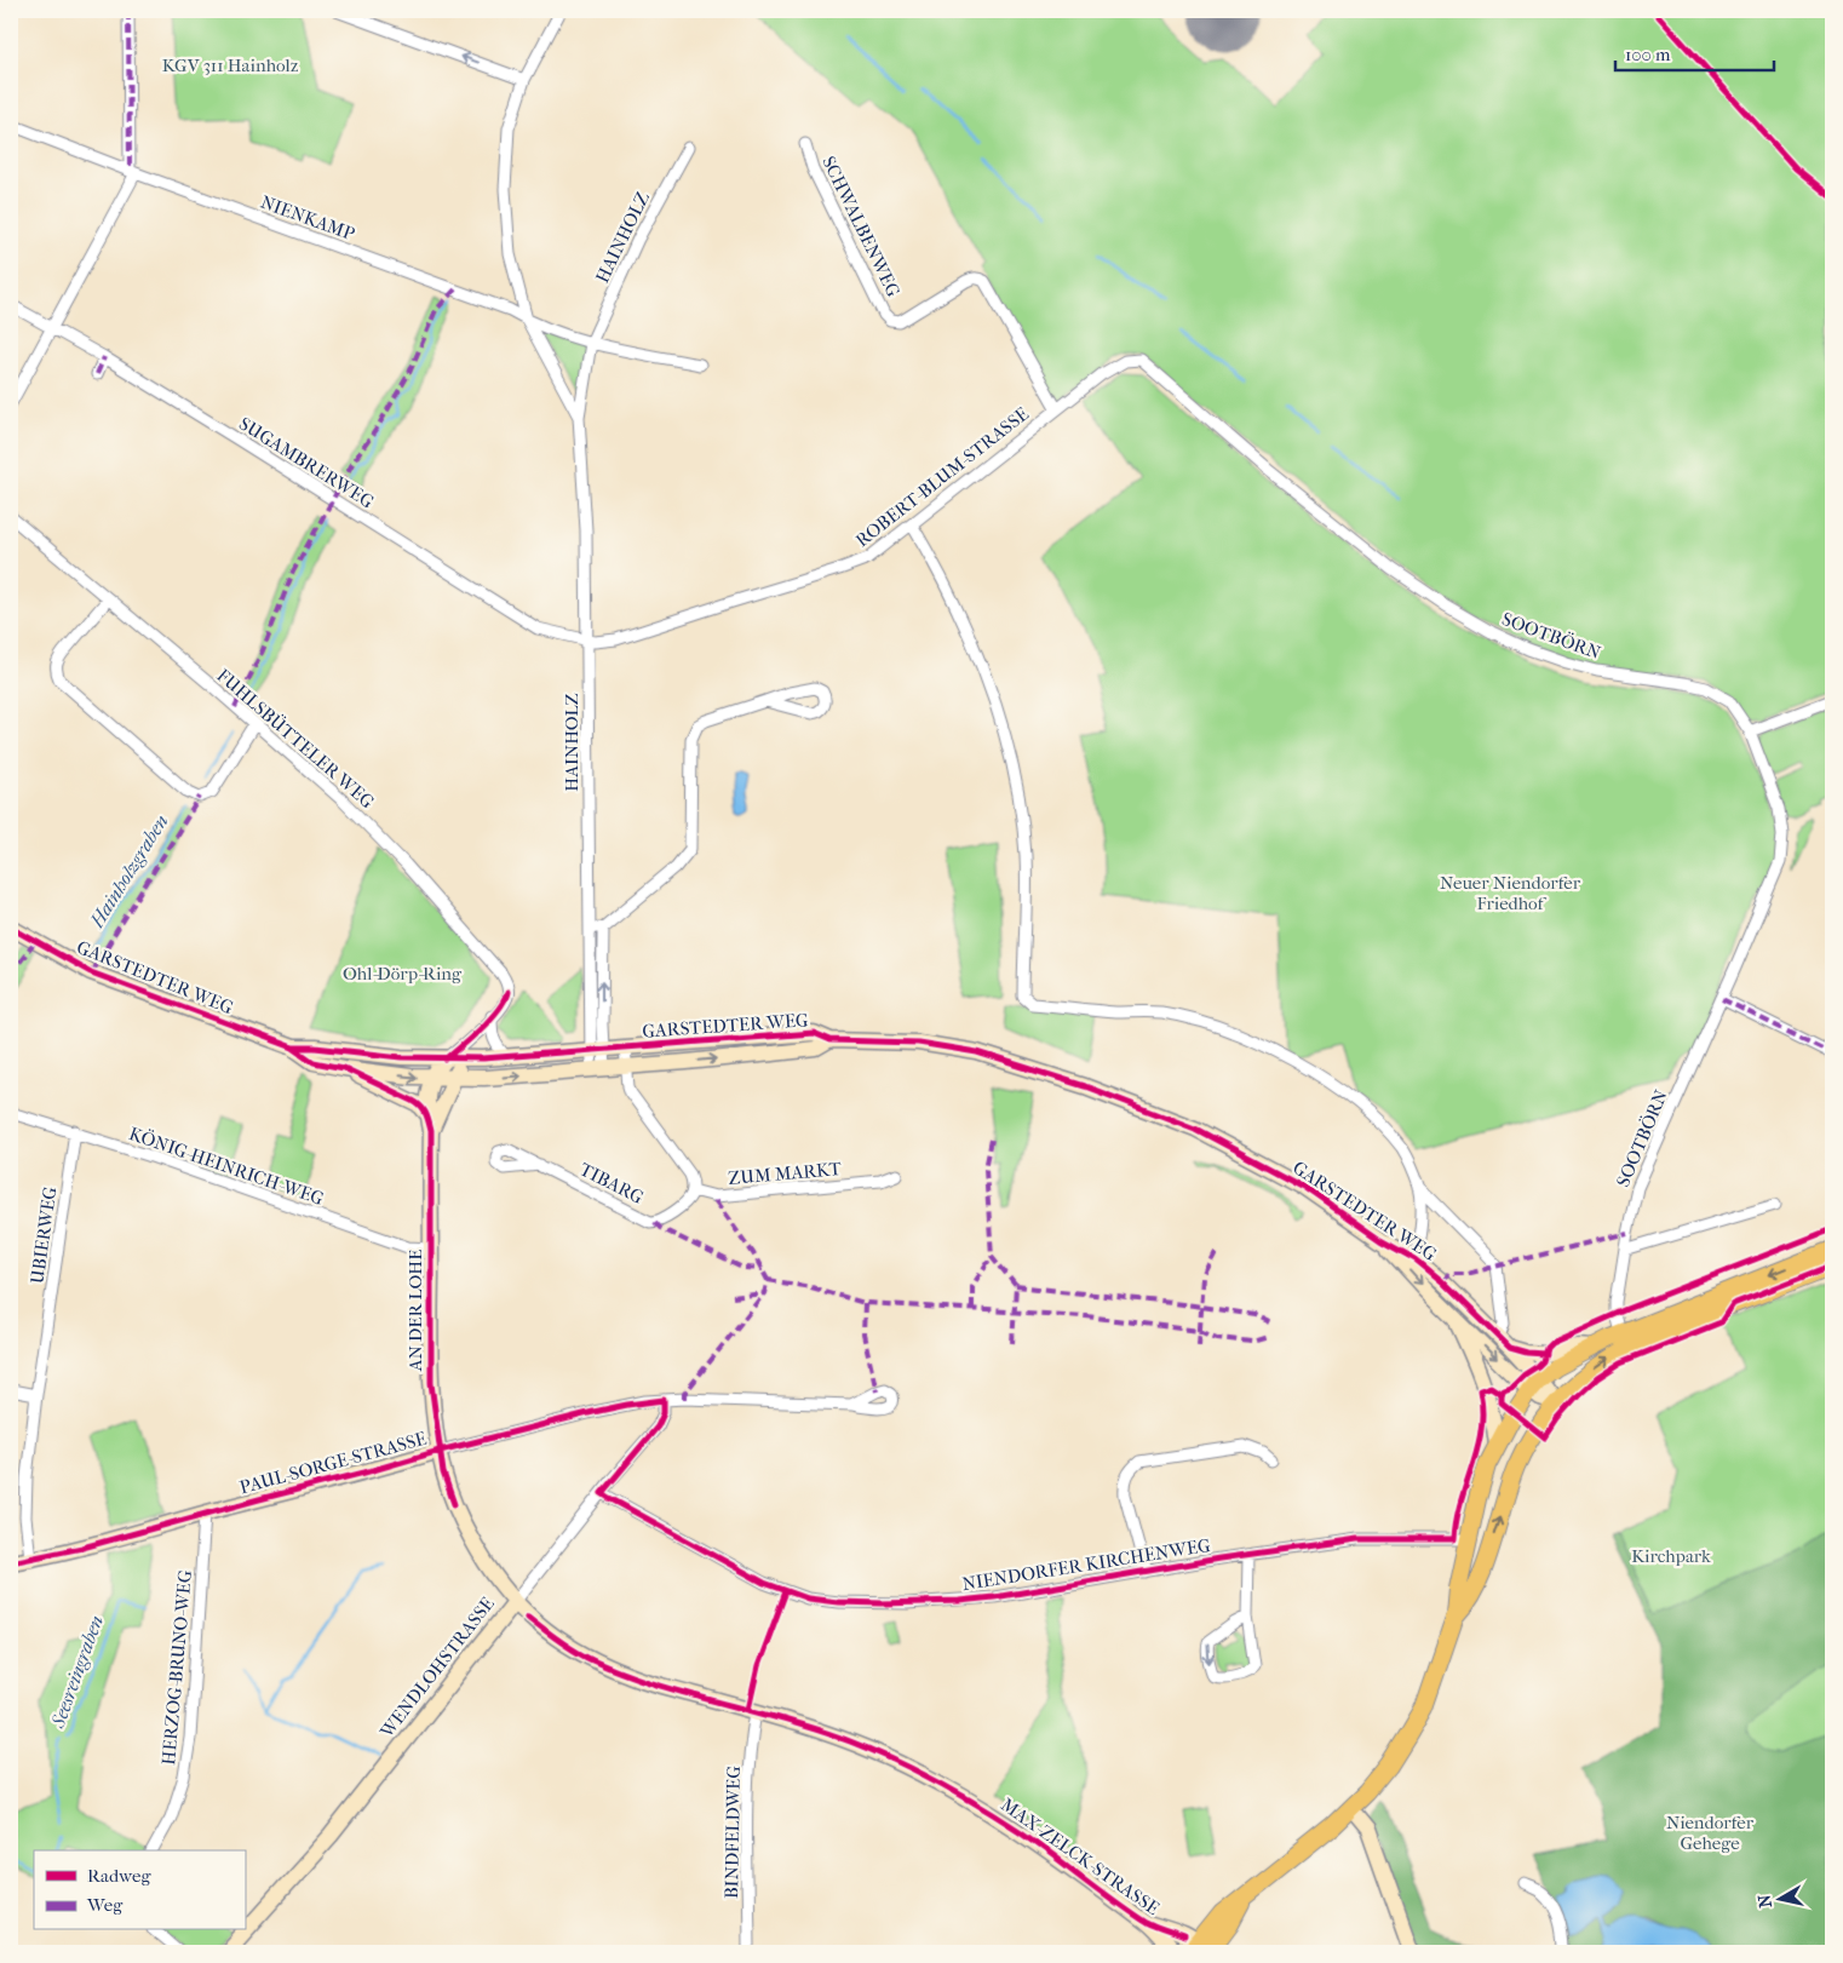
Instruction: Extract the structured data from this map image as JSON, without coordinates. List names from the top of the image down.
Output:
{
  "streets": {
    "street": [
      "NIENKAMP",
      "SCHWALBENWEG",
      "HAINHOLZ",
      "SUGAMBRERWEG",
      "ROBERT-BLUM-STRASSE",
      "SOOTBÖRN",
      "FUHLSBÜTTELER WEG",
      "GARSTEDTER WEG",
      "KÖNIG-HEINRICH-WEG",
      "ZUM MARKT",
      "TIBARG",
      "UBIERWEG",
      "AN DER LOHE",
      "PAUL-SORGE-STRASSE",
      "NIENDORFER KIRCHENWEG",
      "HERZOG-BRUNO-WEG",
      "WENDLOHSTRASSE",
      "BINDFELDWEG",
      "MAX-ZELCK-STRASSE"
    ]
  },
  "crossings": [
    ["NIENKAMP", "HAINHOLZ"],
    ["SCHWALBENWEG", "ROBERT-BLUM-STRASSE"],
    ["HAINHOLZ", "SUGAMBRERWEG"],
    ["HAINHOLZ", "ROBERT-BLUM-STRASSE"],
    ["HAINHOLZ", "GARSTEDTER WEG"],
    ["SUGAMBRERWEG", "ROBERT-BLUM-STRASSE"],
    ["ROBERT-BLUM-STRASSE", "SOOTBÖRN"],
    ["FUHLSBÜTTELER WEG", "GARSTEDTER WEG"],
    ["FUHLSBÜTTELER WEG", "AN DER LOHE"],
    ["GARSTEDTER WEG", "AN DER LOHE"],
    ["KÖNIG-HEINRICH-WEG", "UBIERWEG"],
    ["KÖNIG-HEINRICH-WEG", "AN DER LOHE"],
    ["ZUM MARKT", "TIBARG"],
    ["UBIERWEG", "PAUL-SORGE-STRASSE"],
    ["AN DER LOHE", "PAUL-SORGE-STRASSE"],
    ["AN DER LOHE", "WENDLOHSTRASSE"],
    ["AN DER LOHE", "MAX-ZELCK-STRASSE"],
    ["PAUL-SORGE-STRASSE", "HERZOG-BRUNO-WEG"],
    ["PAUL-SORGE-STRASSE", "WENDLOHSTRASSE"],
    ["NIENDORFER KIRCHENWEG", "WENDLOHSTRASSE"],
    ["WENDLOHSTRASSE", "MAX-ZELCK-STRASSE"],
    ["BINDFELDWEG", "MAX-ZELCK-STRASSE"]
  ],
  "water": ["Hainholzgraben", "Seesreingraben"],
  "parks": [
    "KGV 311 Hainholz",
    "Neuer Niendorfer Friedhof",
    "Ohl-Dörp-Ring",
    "Kirchpark",
    "Niendorfer Gehege"
  ],
  "legend": ["Radweg", "Weg"],
  "scale_bar": "100 m",
  "north": "left"
}
